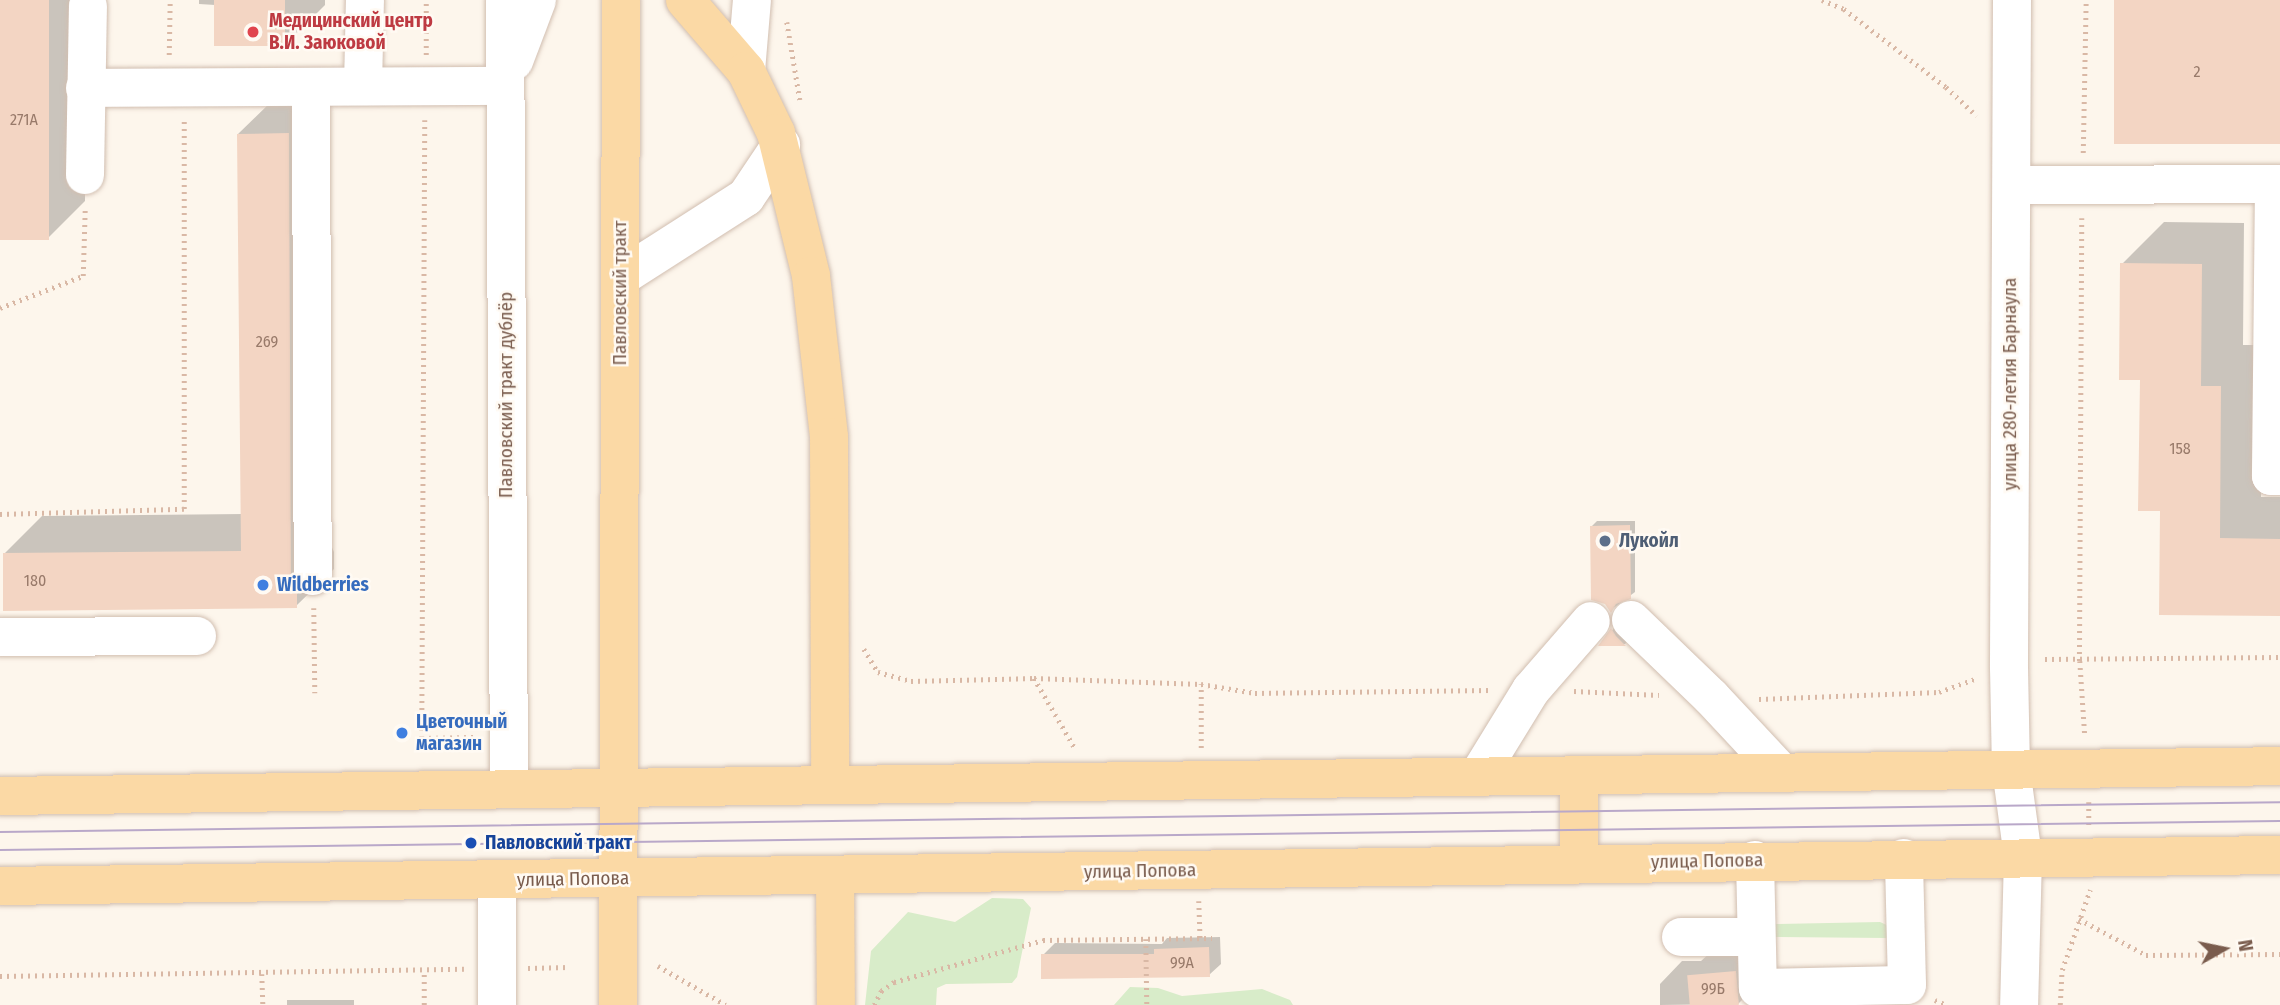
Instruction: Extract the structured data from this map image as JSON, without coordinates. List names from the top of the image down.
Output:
{
  "streets": {
    "main road": ["Павловский тракт", "улица Попова"],
    "street": ["улица 280-летия Барнаула", "Павловский тракт дублёр"]
  },
  "crossings": [
    ["Павловский тракт", "улица Попова"],
    ["улица 280-летия Барнаула", "улица Попова"]
  ],
  "places": [
    "Медицинский центр В.И. Заюковой",
    "Лукойл",
    "Wildberries",
    "Цветочный магазин",
    "Павловский тракт"
  ],
  "house_numbers": [
    "2",
    "271А",
    "269",
    "158",
    "180",
    "99А",
    "99Б"
  ],
  "north": "right"
}
